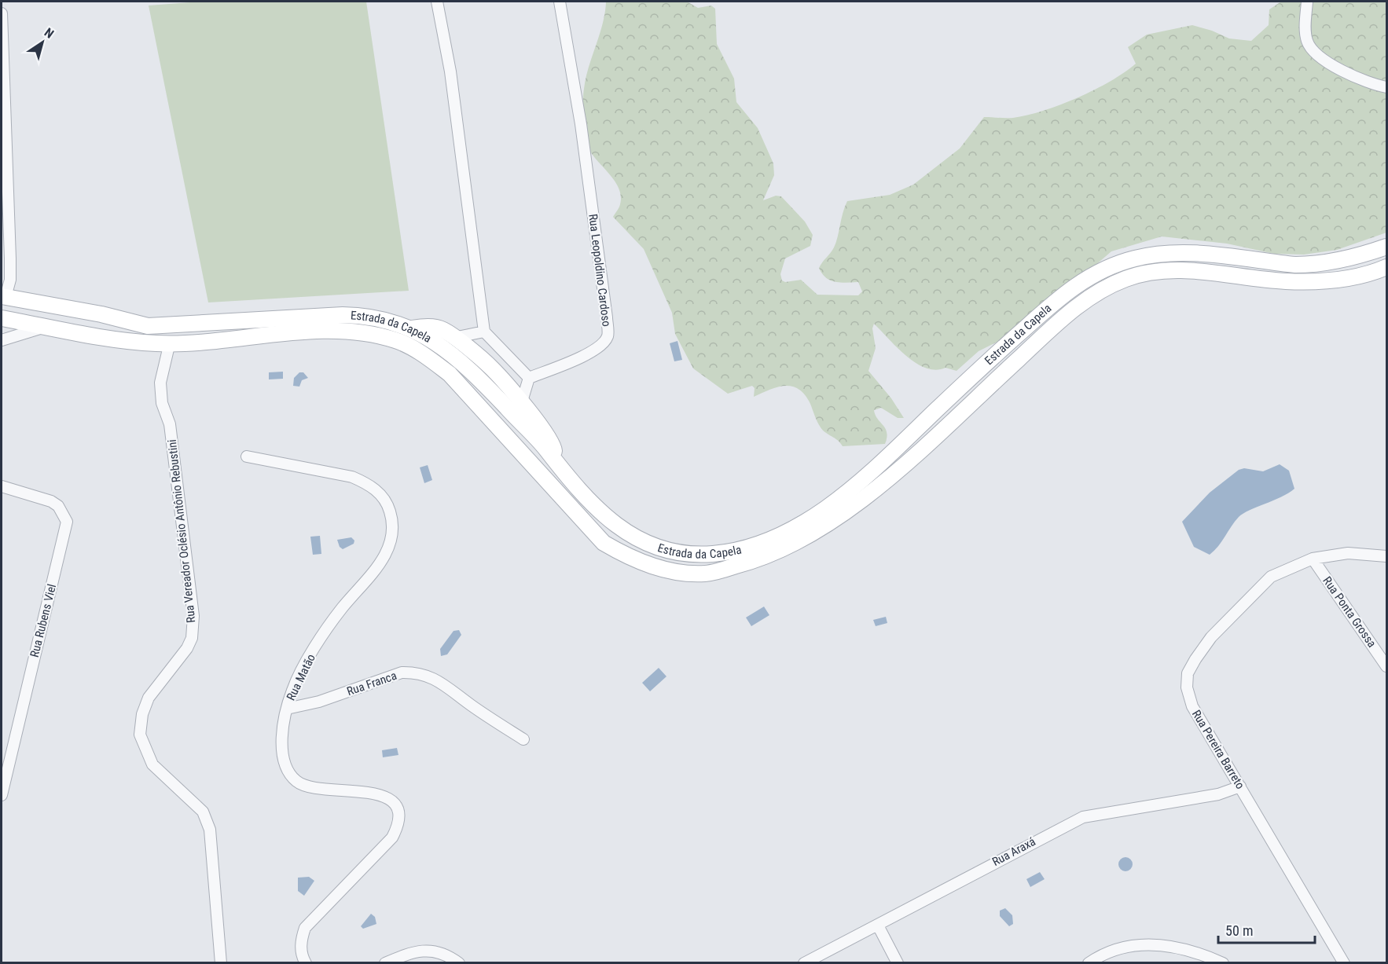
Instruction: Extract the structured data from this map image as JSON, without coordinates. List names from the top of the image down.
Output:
{
  "streets": {
    "main road": ["Estrada da Capela"],
    "street": [
      "Rua Leopoldino Cardoso",
      "Rua Vereador Oclésio Antônio Rebustini",
      "Rua Ponta Grossa",
      "Rua Rubens Viel",
      "Rua Matão",
      "Rua Franca",
      "Rua Pereira Barreto",
      "Rua Araxá"
    ]
  },
  "crossings": [
    ["Estrada da Capela", "Rua Vereador Oclésio Antônio Rebustini"],
    ["Rua Ponta Grossa", "Rua Pereira Barreto"],
    ["Rua Matão", "Rua Franca"],
    ["Rua Pereira Barreto", "Rua Araxá"]
  ],
  "scale_bar": "50 m",
  "north": "top right"
}
